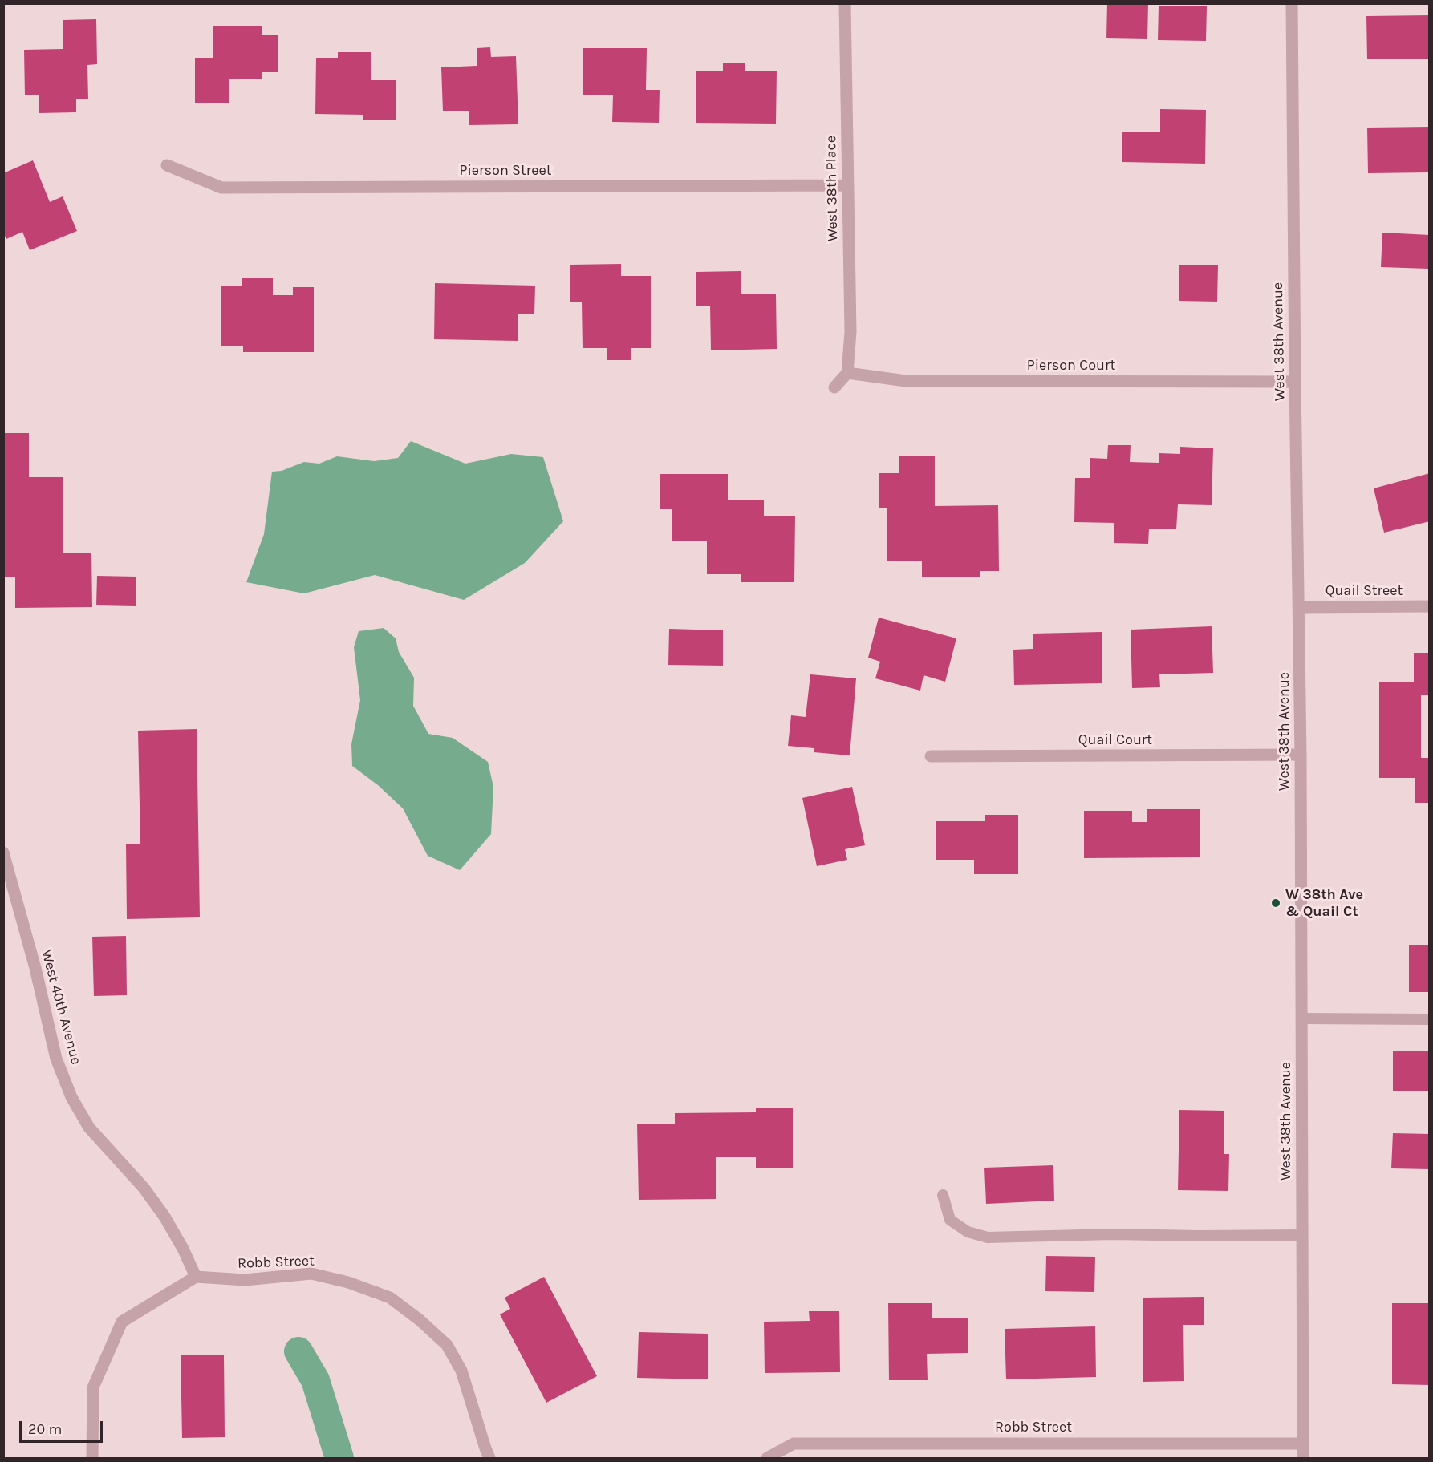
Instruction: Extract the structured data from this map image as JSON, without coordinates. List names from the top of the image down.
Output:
{
  "streets": {
    "street": [
      "Pierson Street",
      "West 38th Place",
      "West 38th Avenue",
      "Pierson Court",
      "Quail Street",
      "Quail Court",
      "West 40th Avenue",
      "Robb Street"
    ]
  },
  "crossings": [
    ["Pierson Street", "West 38th Place"],
    ["West 38th Place", "Pierson Court"],
    ["West 38th Avenue", "Pierson Court"],
    ["West 38th Avenue", "Quail Street"],
    ["West 38th Avenue", "Quail Court"],
    ["West 38th Avenue", "Robb Street"],
    ["West 40th Avenue", "Robb Street"]
  ],
  "places": ["W 38th Ave & Quail Ct"],
  "scale_bar": "20 m"
}
